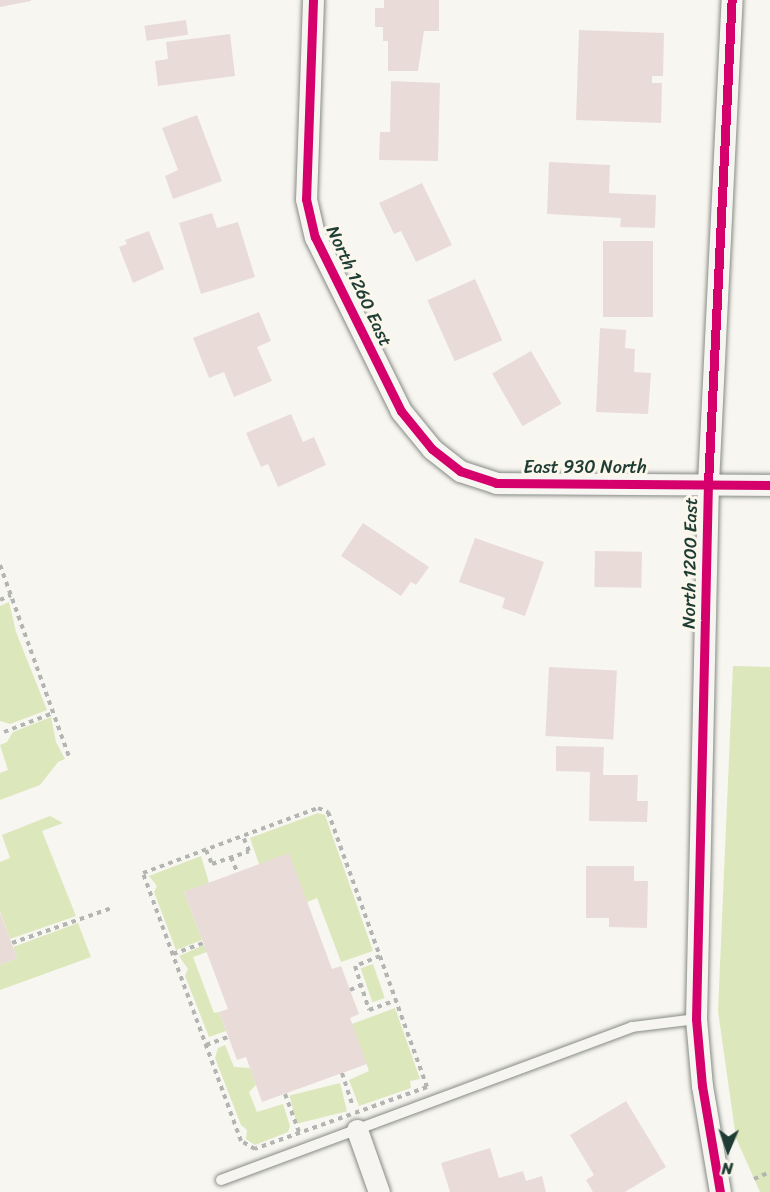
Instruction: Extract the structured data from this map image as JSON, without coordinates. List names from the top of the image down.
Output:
{
  "streets": {
    "street": ["North 1260 East", "East 930 North", "North 1200 East"]
  },
  "crossings": [
    ["North 1260 East", "East 930 North"],
    ["East 930 North", "North 1200 East"]
  ],
  "north": "bottom"
}
